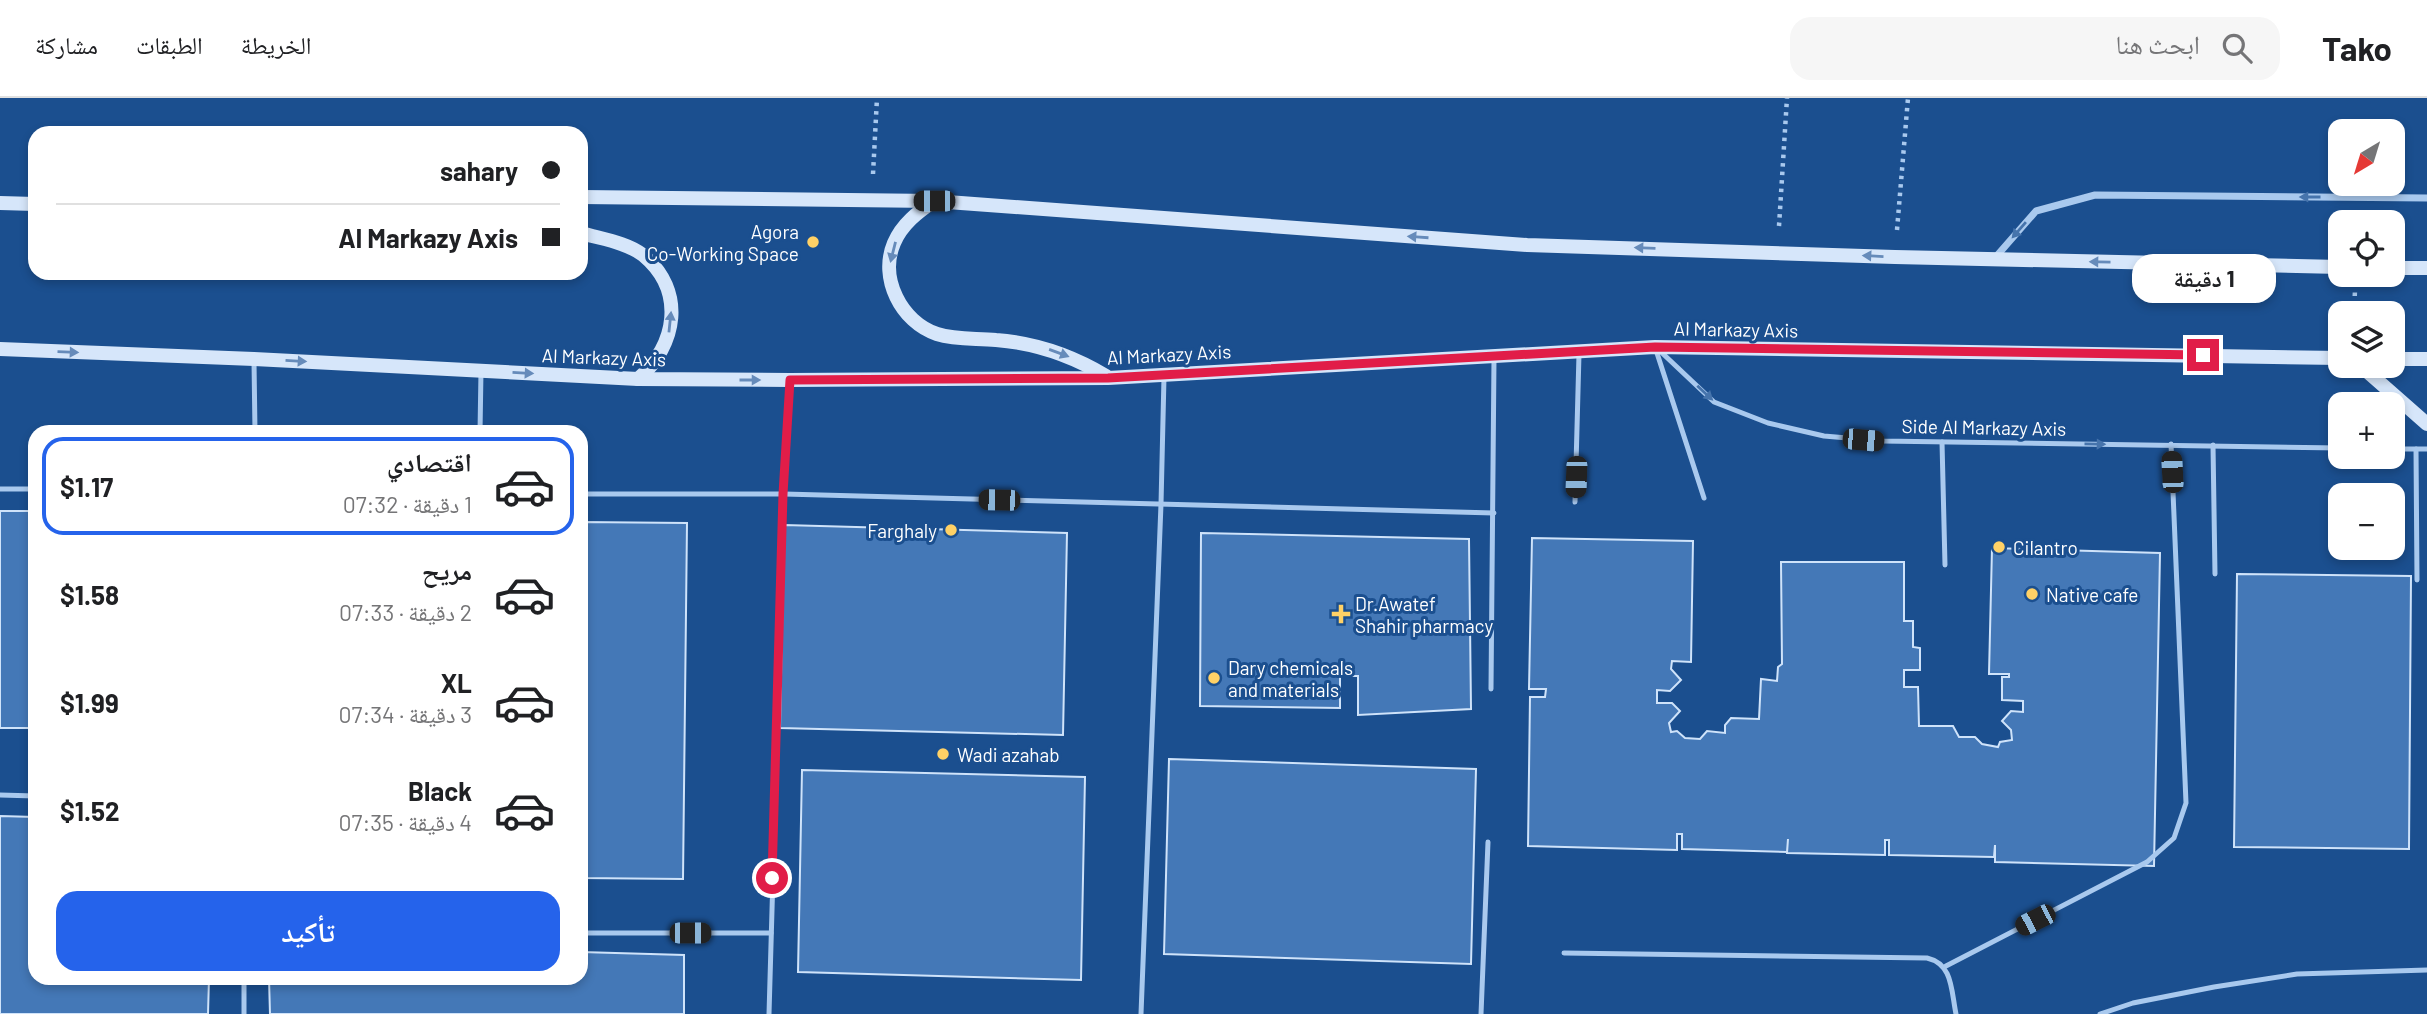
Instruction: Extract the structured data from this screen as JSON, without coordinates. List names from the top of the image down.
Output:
{
  "streets": {
    "main road": ["Al Markazy Axis"],
    "lane": ["Side Al Markazy Axis"]
  },
  "crossings": [
    ["Al Markazy Axis", "Side Al Markazy Axis"]
  ],
  "one_way": ["Side Al Markazy Axis"],
  "places": {
    "other": [
      "Agora Co-Working Space",
      "Farghaly",
      "Cilantro",
      "Native cafe",
      "Dary chemicals and materials",
      "Wadi azahab"
    ],
    "health": ["Dr.Awatef Shahir pharmacy"]
  },
  "north": "bottom left",
  "page": {
    "header": "Tako",
    "search": "ابحث هنا",
    "nav": ["الخريطة", "الطبقات", "مشاركة"],
    "map_buttons": ["+", "−"],
    "banner": ["sahary", "Al Markazy Axis"],
    "bubble": "1 دقيقة",
    "list": [
      {
        "name": "اقتصادي",
        "note": "1 دقيقة · 07:32",
        "value": "$1.17"
      },
      {
        "name": "مريح",
        "note": "2 دقيقة · 07:33",
        "value": "$1.58"
      },
      {
        "name": "XL",
        "note": "3 دقيقة · 07:34",
        "value": "$1.99"
      },
      {
        "name": "Black",
        "note": "4 دقيقة · 07:35",
        "value": "$1.52"
      }
    ],
    "buttons": "تأكيد"
  }
}
